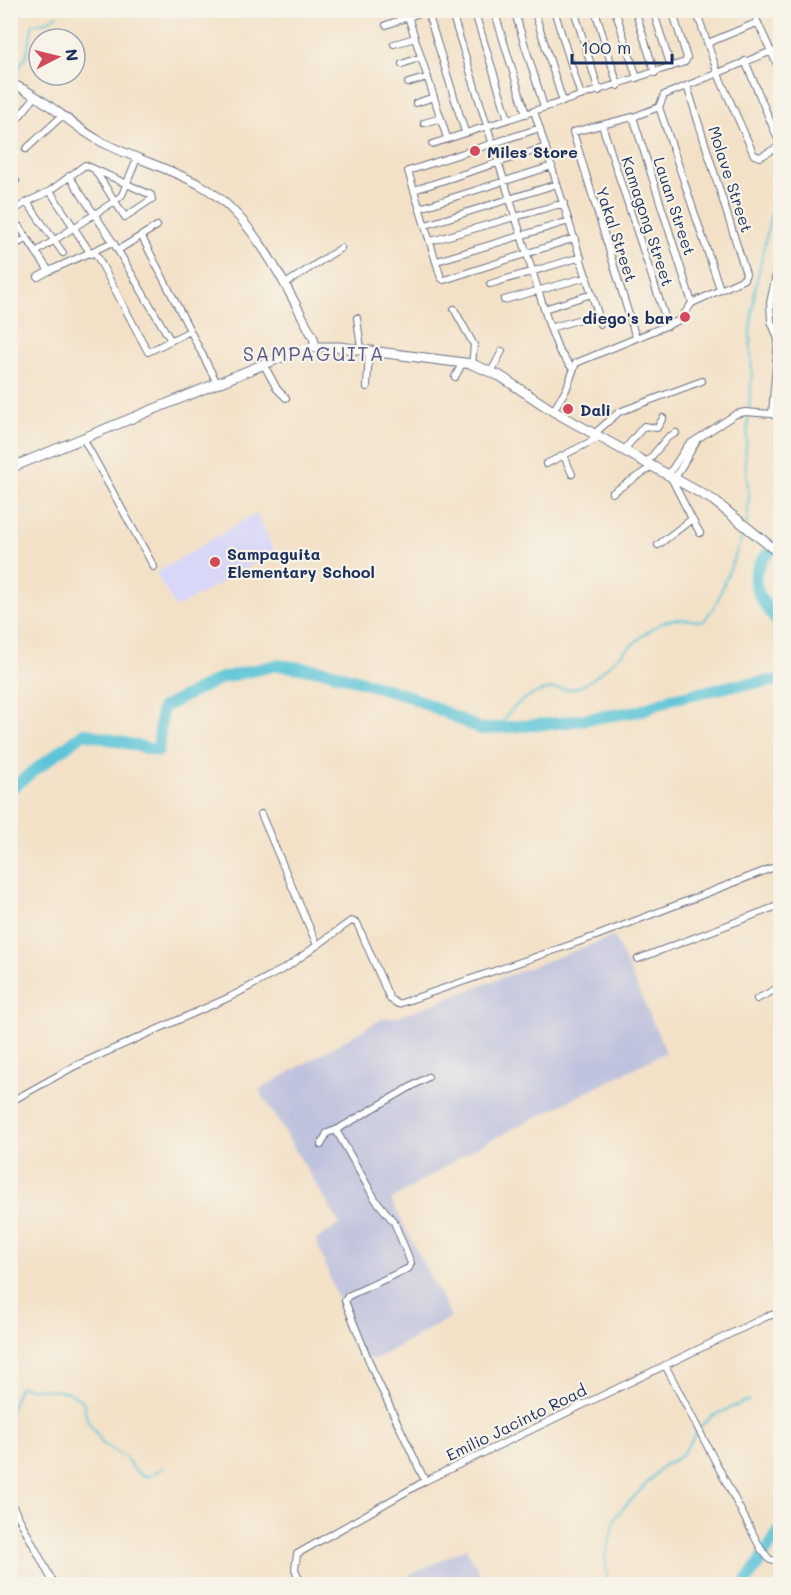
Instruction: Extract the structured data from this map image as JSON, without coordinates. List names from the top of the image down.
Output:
{
  "streets": {
    "street": [
      "Molave Street",
      "Lauan Street",
      "Kamagong Street",
      "Yakal Street",
      "Emilio Jacinto Road"
    ]
  },
  "crossings": [
    ["Kamagong Street", "Yakal Street"]
  ],
  "districts": ["SAMPAGUITA"],
  "places": [
    "Miles Store",
    "diego's bar",
    "Dali",
    "Sampaguita Elementary School"
  ],
  "scale_bar": "100 m",
  "north": "right"
}
